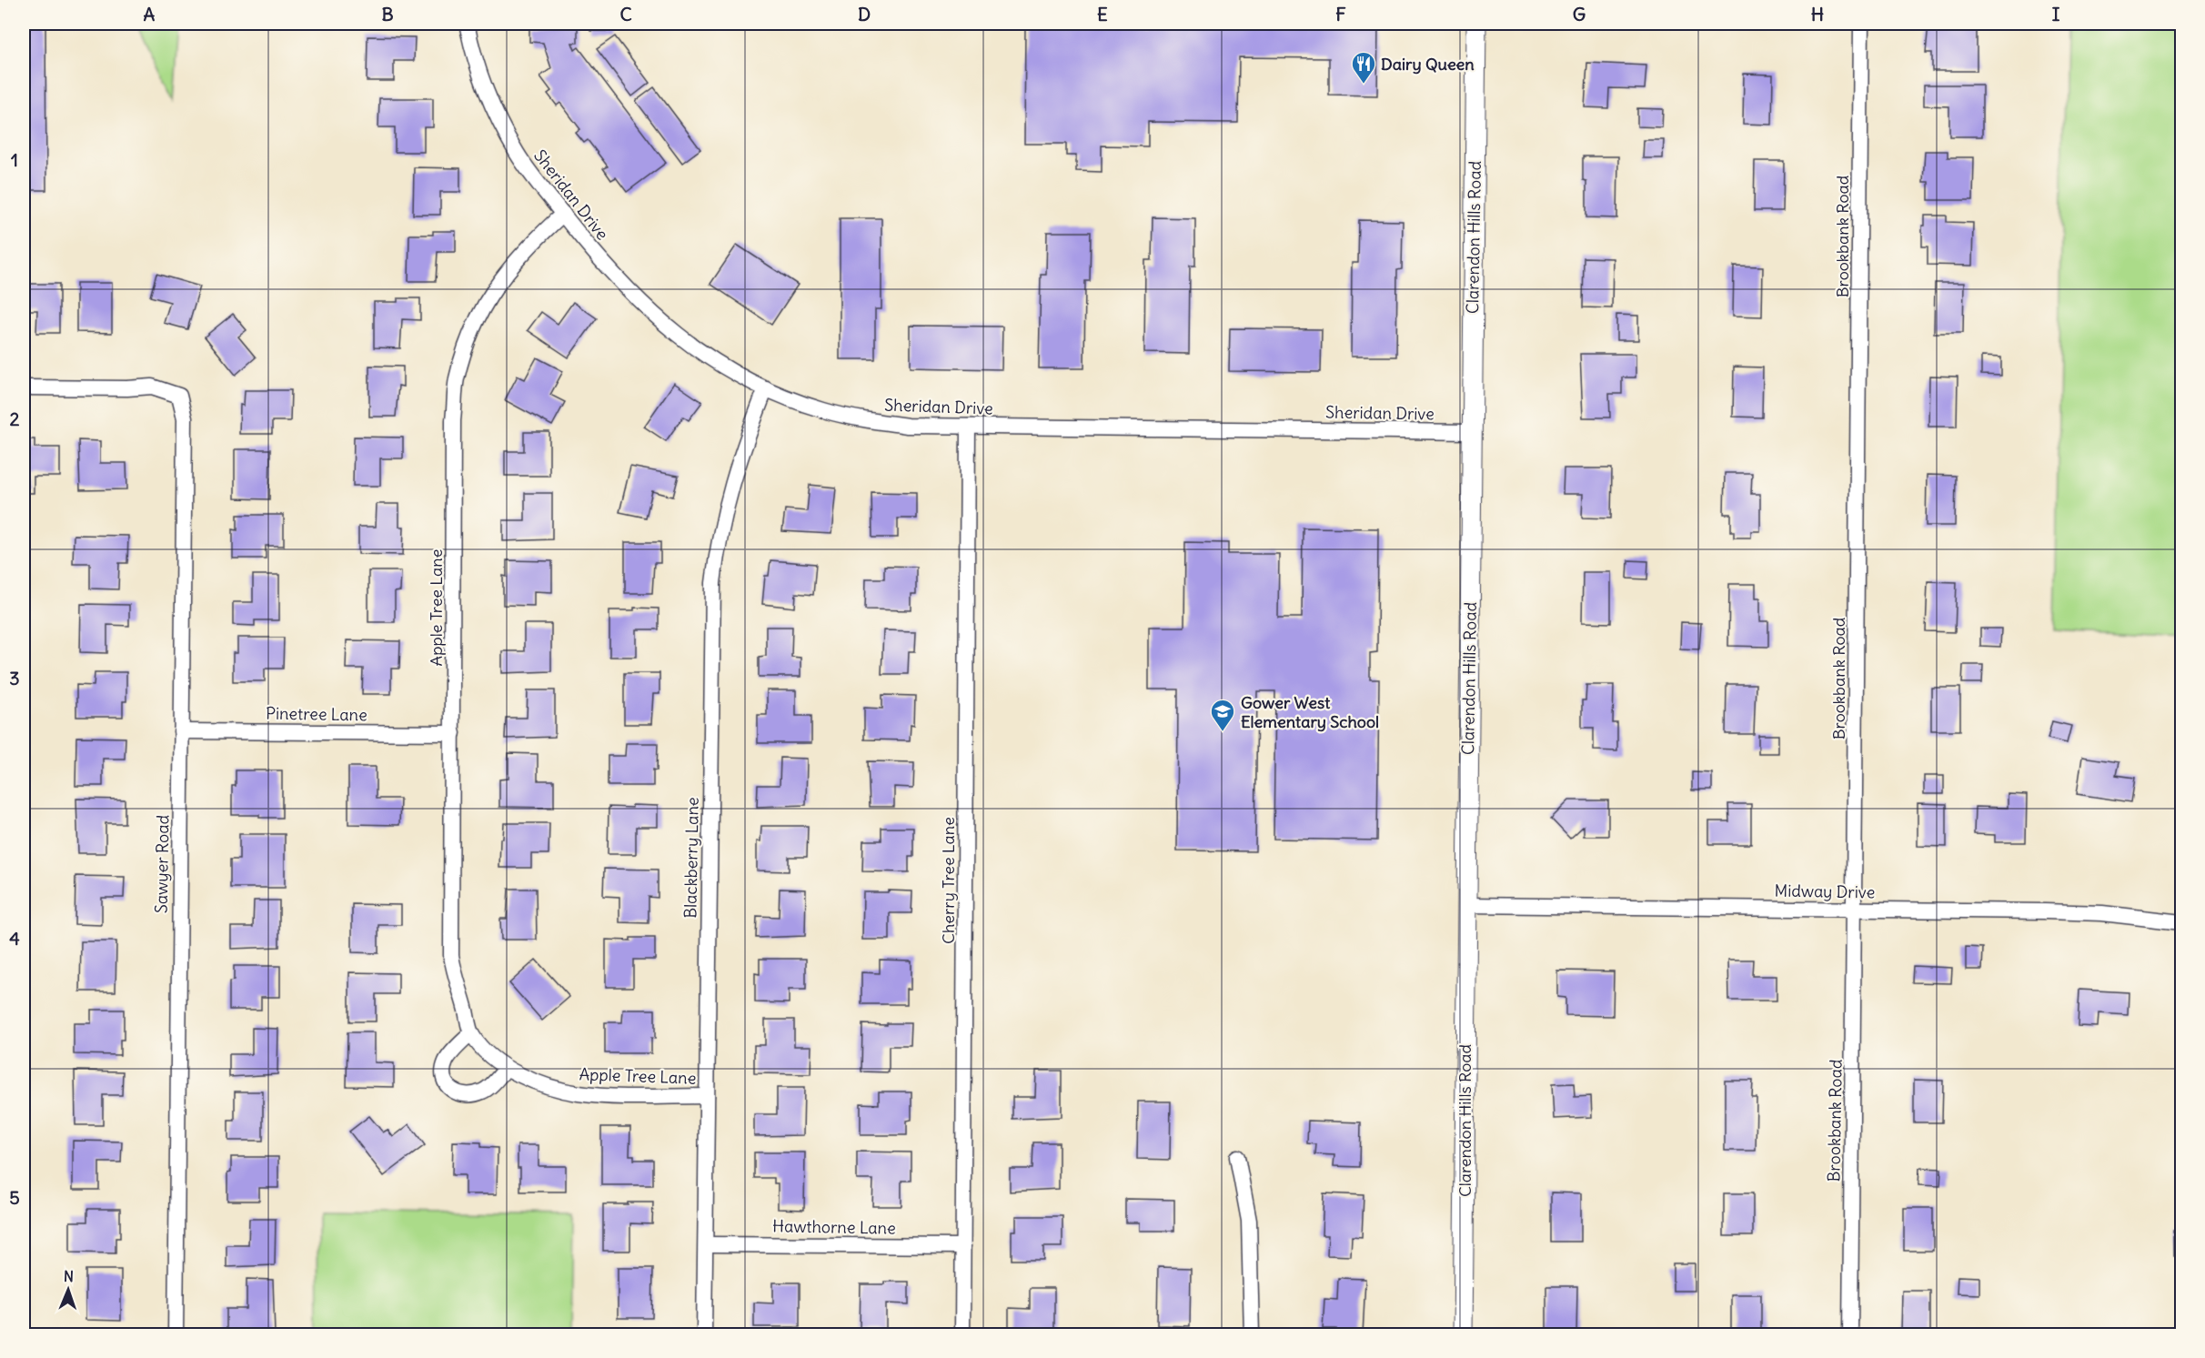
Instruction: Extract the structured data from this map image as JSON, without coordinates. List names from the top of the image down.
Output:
{
  "streets": {
    "street": [
      "Sheridan Drive",
      "Brookbank Road",
      "Clarendon Hills Road",
      "Apple Tree Lane",
      "Pinetree Lane",
      "Blackberry Lane",
      "Sawyer Road",
      "Cherry Tree Lane",
      "Midway Drive",
      "Hawthorne Lane"
    ]
  },
  "crossings": [
    ["Sheridan Drive", "Clarendon Hills Road"],
    ["Sheridan Drive", "Apple Tree Lane"],
    ["Sheridan Drive", "Blackberry Lane"],
    ["Sheridan Drive", "Cherry Tree Lane"],
    ["Brookbank Road", "Midway Drive"],
    ["Clarendon Hills Road", "Midway Drive"],
    ["Apple Tree Lane", "Pinetree Lane"],
    ["Apple Tree Lane", "Blackberry Lane"],
    ["Pinetree Lane", "Sawyer Road"],
    ["Blackberry Lane", "Hawthorne Lane"],
    ["Cherry Tree Lane", "Hawthorne Lane"]
  ],
  "places": {
    "restaurant": ["Dairy Queen"],
    "school or university": ["Gower West Elementary School"]
  },
  "north": "top",
  "grid": {
    "columns": [
      "A",
      "B",
      "C",
      "D",
      "E",
      "F",
      "G",
      "H",
      "I"
    ],
    "rows": [
      "1",
      "2",
      "3",
      "4",
      "5"
    ]
  }
}
